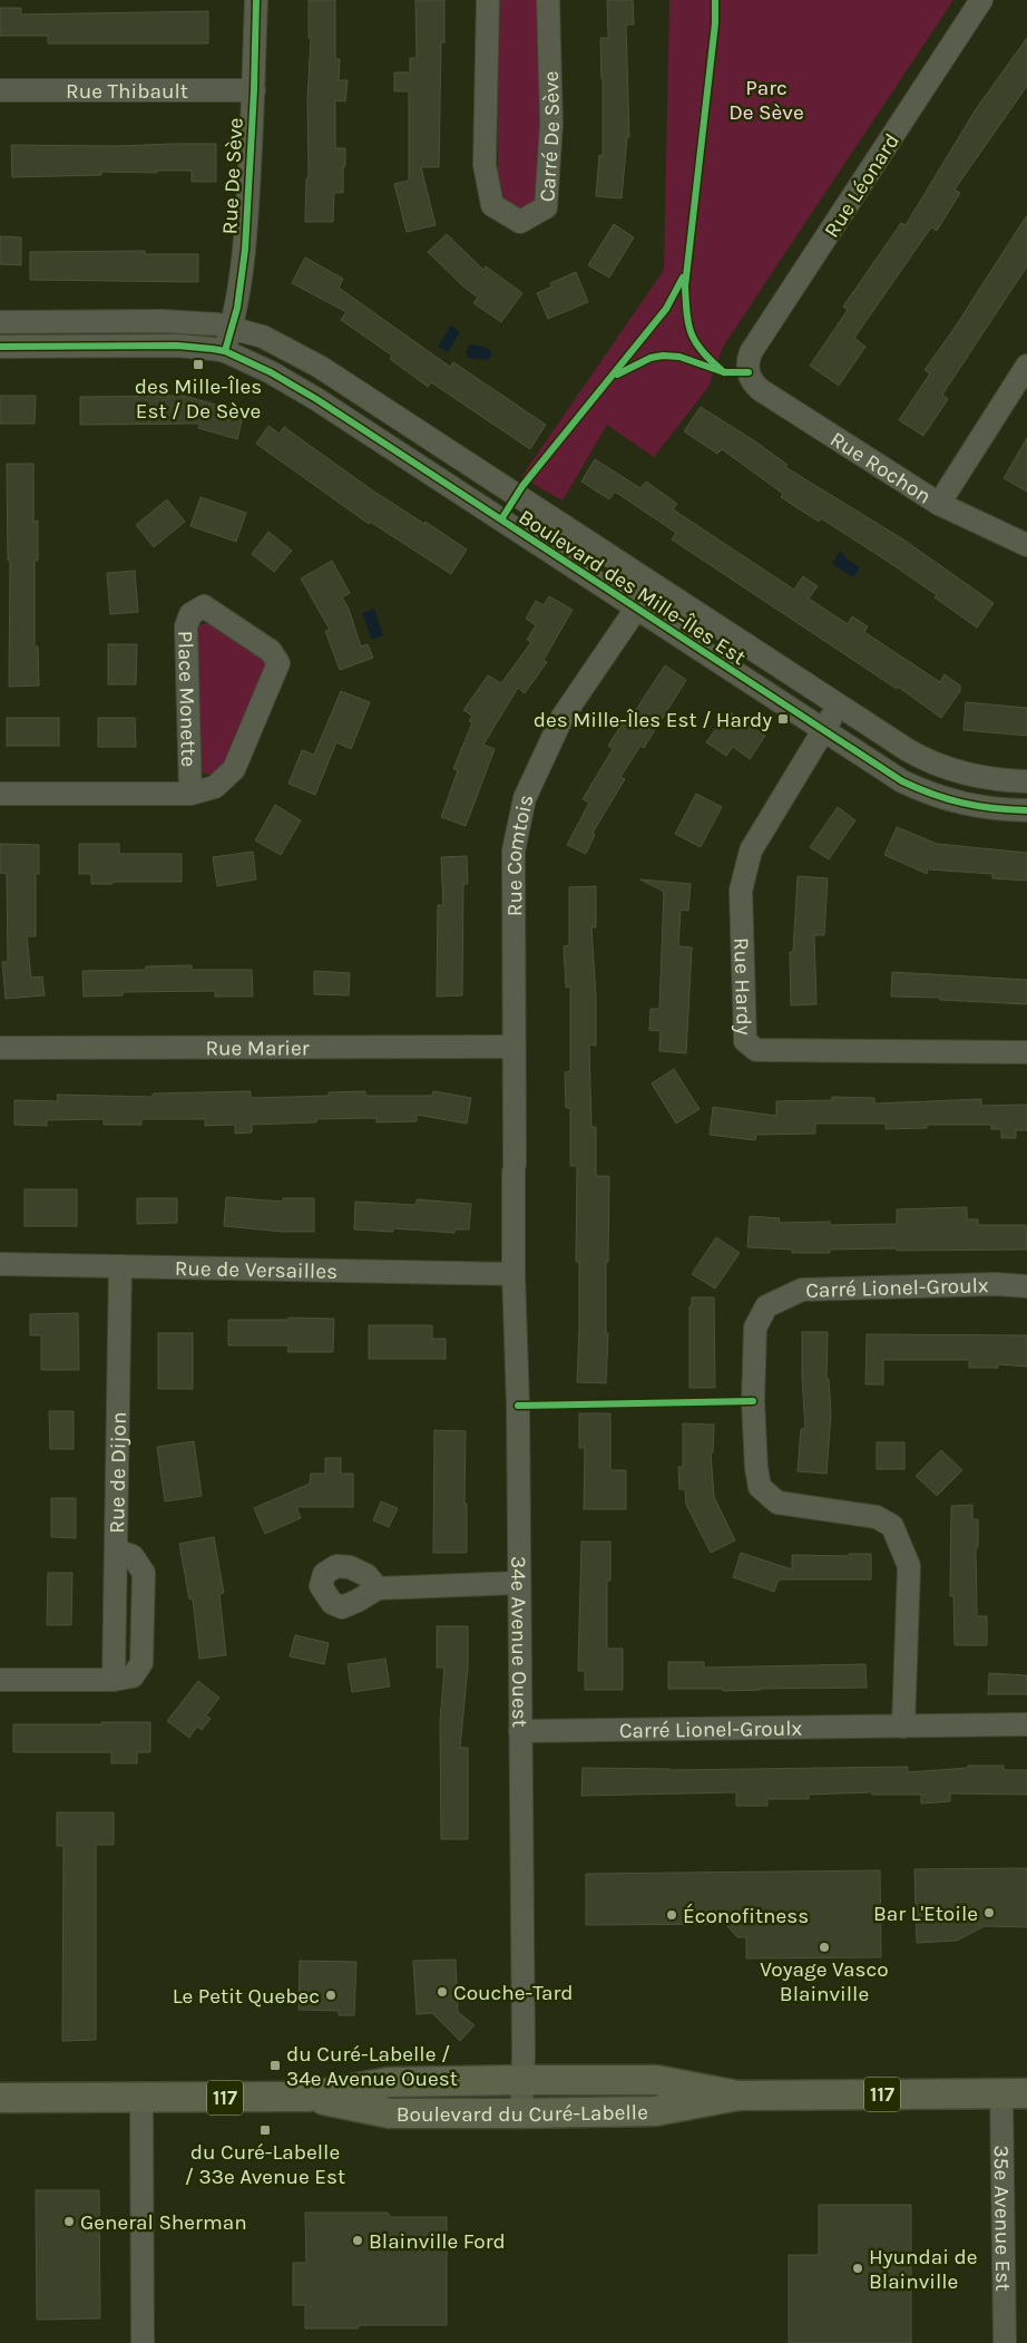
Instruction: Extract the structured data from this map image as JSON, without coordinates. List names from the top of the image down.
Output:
{
  "streets": {
    "main road": ["117", "Boulevard du Curé-Labelle"],
    "street": [
      "Rue Thibault",
      "Carré De Sève",
      "Rue De Sève",
      "Rue Léonard",
      "Rue Rochon",
      "Boulevard des Mille-Îles Est",
      "Place Monette",
      "Rue Comtois",
      "Rue Hardy",
      "Rue Marier",
      "Rue de Versailles",
      "Carré Lionel-Groulx",
      "Rue de Dijon",
      "34e Avenue Ouest",
      "35e Avenue Est"
    ]
  },
  "crossings": [
    ["Rue Thibault", "Rue De Sève"],
    ["Rue De Sève", "Boulevard des Mille-Îles Est"],
    ["Rue Léonard", "Rue Rochon"],
    ["Boulevard des Mille-Îles Est", "Rue Comtois"],
    ["Boulevard des Mille-Îles Est", "Rue Hardy"],
    ["Rue Comtois", "Rue Marier"],
    ["Rue Comtois", "34e Avenue Ouest"],
    ["Rue de Versailles", "Rue de Dijon"],
    ["Rue de Versailles", "34e Avenue Ouest"],
    ["Carré Lionel-Groulx", "34e Avenue Ouest"],
    ["34e Avenue Ouest", "Boulevard du Curé-Labelle"],
    ["Boulevard du Curé-Labelle", "35e Avenue Est"]
  ],
  "parks": ["Parc De Sève"],
  "places": {
    "transit": [
      "des Mille-Îles Est / De Sève",
      "des Mille-Îles Est / Hardy",
      "du Curé-Labelle / 34e Avenue Ouest",
      "du Curé-Labelle / 33e Avenue Est"
    ],
    "other": [
      "Bar L'Etoile",
      "Éconofitness",
      "Voyage Vasco Blainville",
      "Couche-Tard",
      "Le Petit Quebec",
      "General Sherman",
      "Blainville Ford",
      "Hyundai de Blainville"
    ]
  }
}
